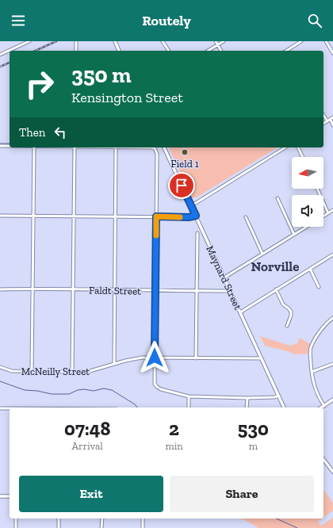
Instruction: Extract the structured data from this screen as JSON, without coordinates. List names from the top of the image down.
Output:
{
  "streets": {
    "street": ["Maynard Street", "Faldt Street", "McNeilly Street"]
  },
  "crossings": [
    ["Maynard Street", "Faldt Street"],
    ["Maynard Street", "McNeilly Street"]
  ],
  "districts": ["Norville"],
  "places": ["Field 1"],
  "north": "left",
  "page": {
    "header": "Routely",
    "turn": ["350 m", "Kensington Street"],
    "then": "Then",
    "eta": [
      "07:48",
      "Arrival",
      "2",
      "min",
      "530",
      "m"
    ],
    "buttons": ["Exit", "Share"]
  }
}
